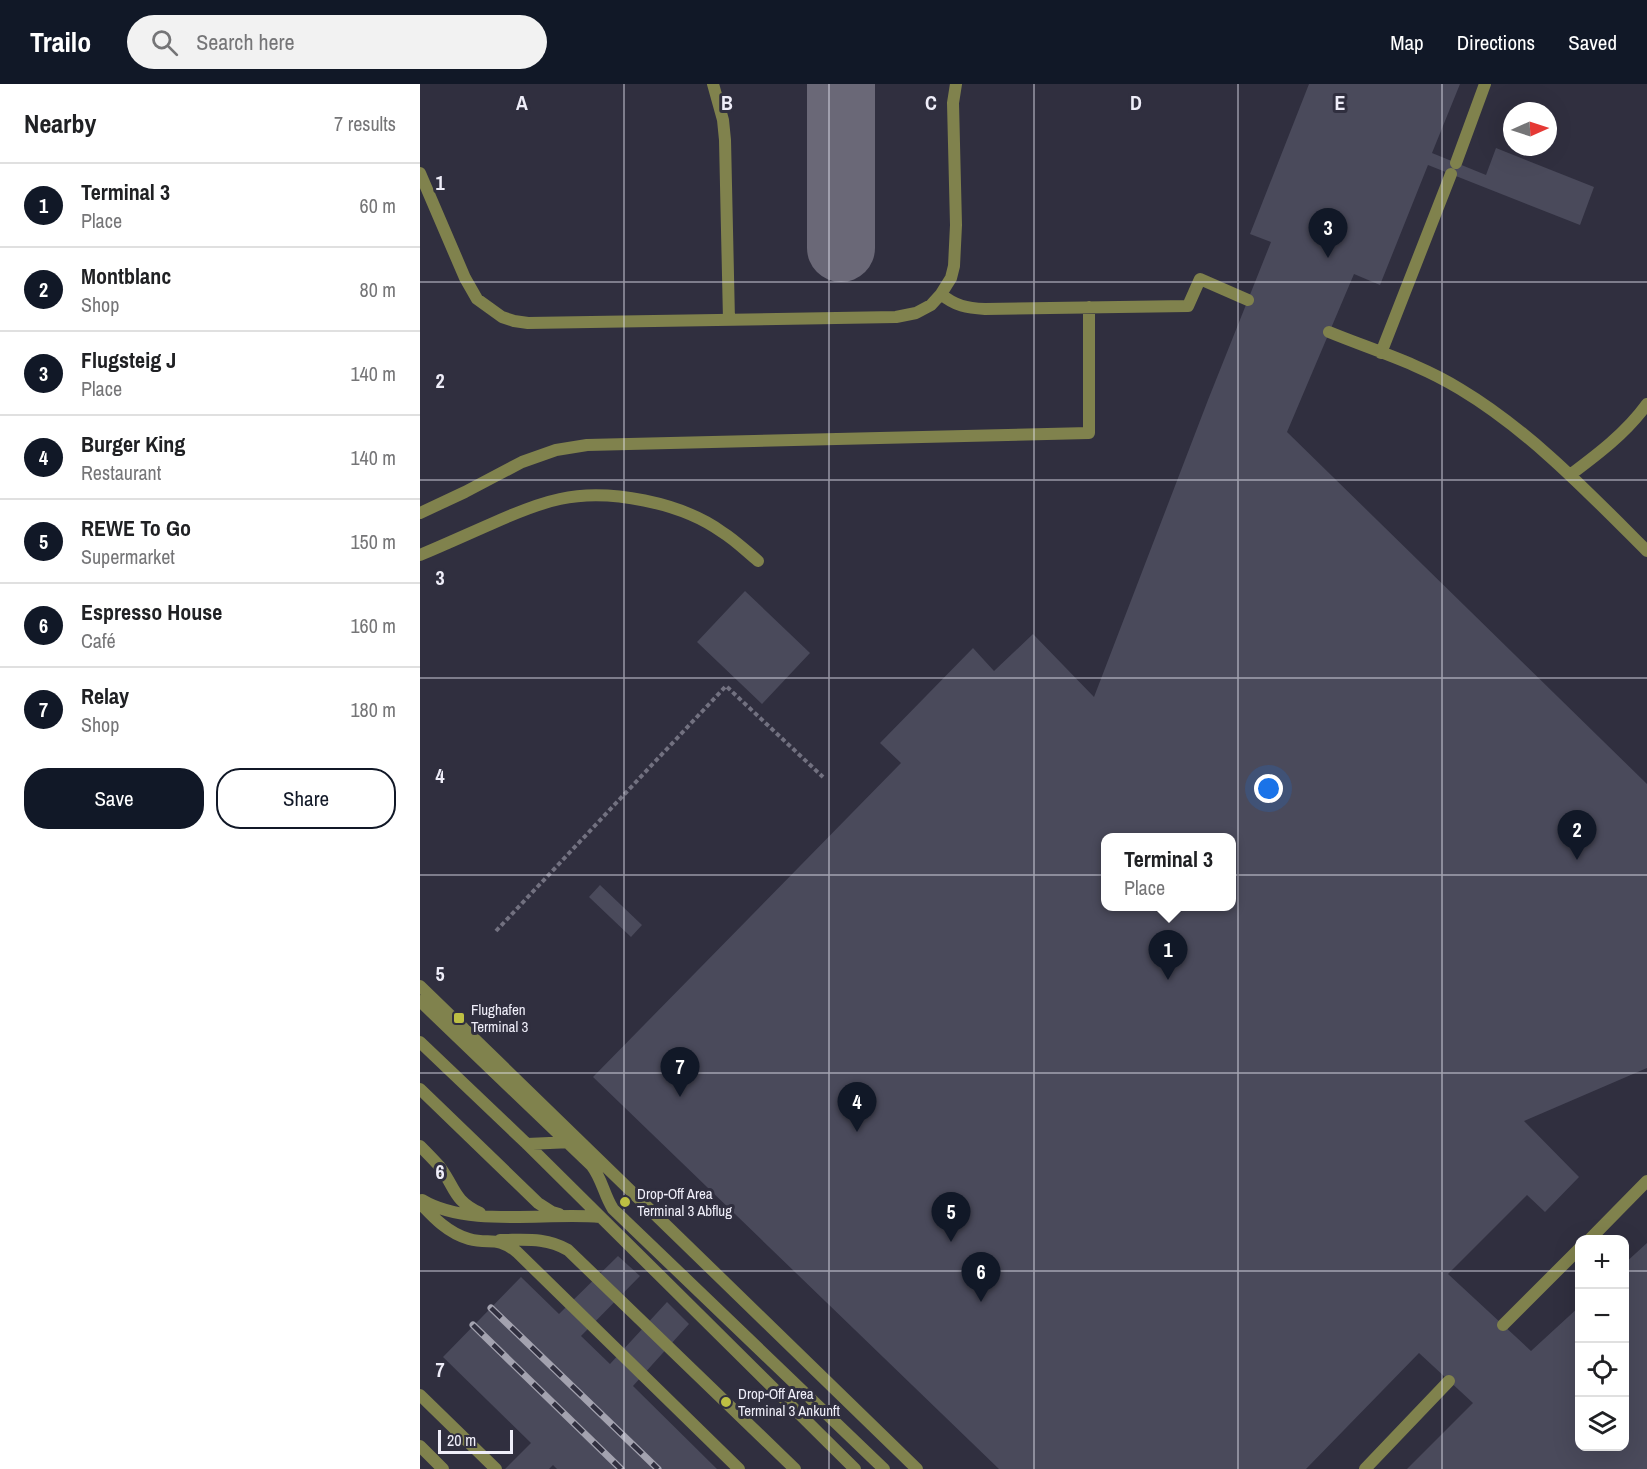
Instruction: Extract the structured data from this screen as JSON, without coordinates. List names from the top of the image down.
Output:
{
  "places": {
    "transit": ["Flughafen Terminal 3"],
    "other": ["Drop-Off Area Terminal 3 Abflug", "Drop-Off Area Terminal 3 Ankunft"]
  },
  "scale_bar": "20 m",
  "north": "right",
  "page": {
    "header": "Trailo",
    "search": "Search here",
    "nav": ["Map", "Directions", "Saved"],
    "heading": ["Nearby", "7 results"],
    "list": [
      {
        "mark": "1",
        "name": "Terminal 3",
        "note": "Place",
        "value": "60 m"
      },
      {
        "mark": "2",
        "name": "Montblanc",
        "note": "Shop",
        "value": "80 m"
      },
      {
        "mark": "3",
        "name": "Flugsteig J",
        "note": "Place",
        "value": "140 m"
      },
      {
        "mark": "4",
        "name": "Burger King",
        "note": "Restaurant",
        "value": "140 m"
      },
      {
        "mark": "5",
        "name": "REWE To Go",
        "note": "Supermarket",
        "value": "150 m"
      },
      {
        "mark": "6",
        "name": "Espresso House",
        "note": "Café",
        "value": "160 m"
      },
      {
        "mark": "7",
        "name": "Relay",
        "note": "Shop",
        "value": "180 m"
      }
    ],
    "pins": [
      "3",
      "2",
      "1",
      "7",
      "4",
      "5",
      "6"
    ],
    "buttons": ["Save", "Share"],
    "popup": ["Terminal 3", "Place"],
    "map_buttons": ["+", "−"],
    "scale": "20 m"
  },
  "grid": {
    "columns": [
      "A",
      "B",
      "C",
      "D",
      "E"
    ],
    "rows": [
      "1",
      "2",
      "3",
      "4",
      "5",
      "6",
      "7"
    ]
  }
}
